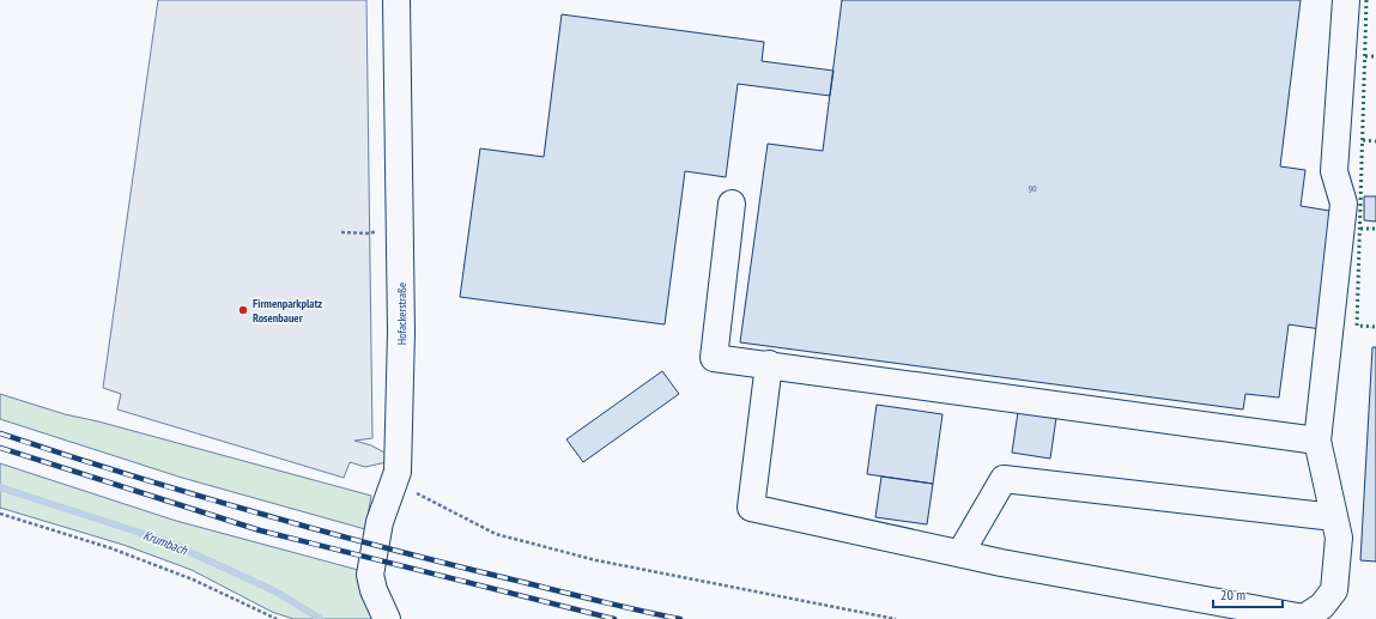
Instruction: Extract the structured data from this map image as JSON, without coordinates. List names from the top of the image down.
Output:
{
  "streets": {
    "street": ["Hofackerstraße"]
  },
  "water": ["Krumbach"],
  "places": ["Firmenparkplatz Rosenbauer"],
  "house_numbers": ["90"],
  "scale_bar": "20 m"
}
